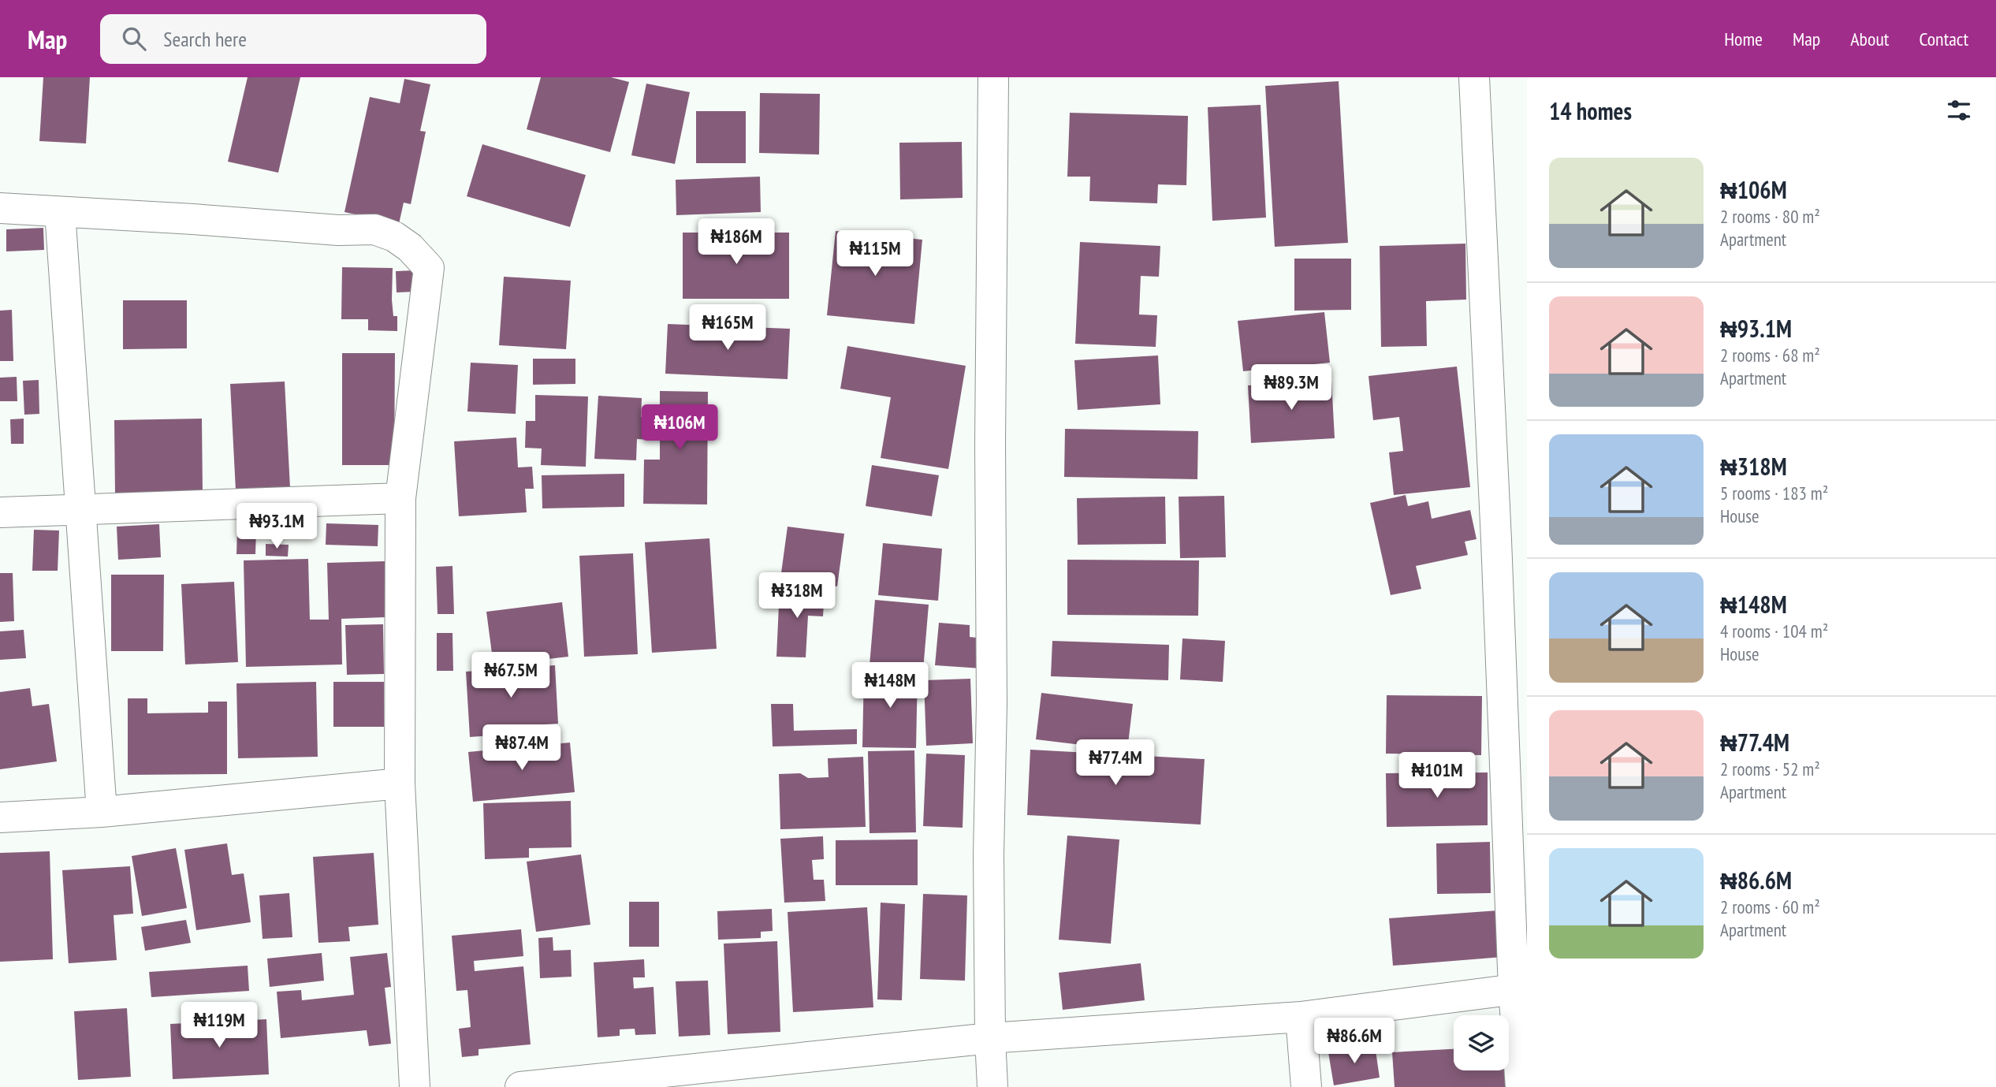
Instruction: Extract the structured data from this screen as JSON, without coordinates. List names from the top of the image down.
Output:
{
  "page": {
    "header": "Map",
    "search": "Search here",
    "nav": [
      "Home",
      "Map",
      "About",
      "Contact"
    ],
    "heading": "14 homes",
    "list": [
      {
        "name": "₦106M",
        "note": "2 rooms · 80 m² · Apartment"
      },
      {
        "name": "₦93.1M",
        "note": "2 rooms · 68 m² · Apartment"
      },
      {
        "name": "₦318M",
        "note": "5 rooms · 183 m² · House"
      },
      {
        "name": "₦148M",
        "note": "4 rooms · 104 m² · House"
      },
      {
        "name": "₦77.4M",
        "note": "2 rooms · 52 m² · Apartment"
      },
      {
        "name": "₦86.6M",
        "note": "2 rooms · 60 m² · Apartment"
      }
    ],
    "price": [
      "₦186M",
      "₦115M",
      "₦165M",
      "₦89.3M",
      "₦106M",
      "₦93.1M",
      "₦318M",
      "₦67.5M",
      "₦148M",
      "₦87.4M",
      "₦77.4M",
      "₦101M",
      "₦119M",
      "₦86.6M"
    ]
  }
}
